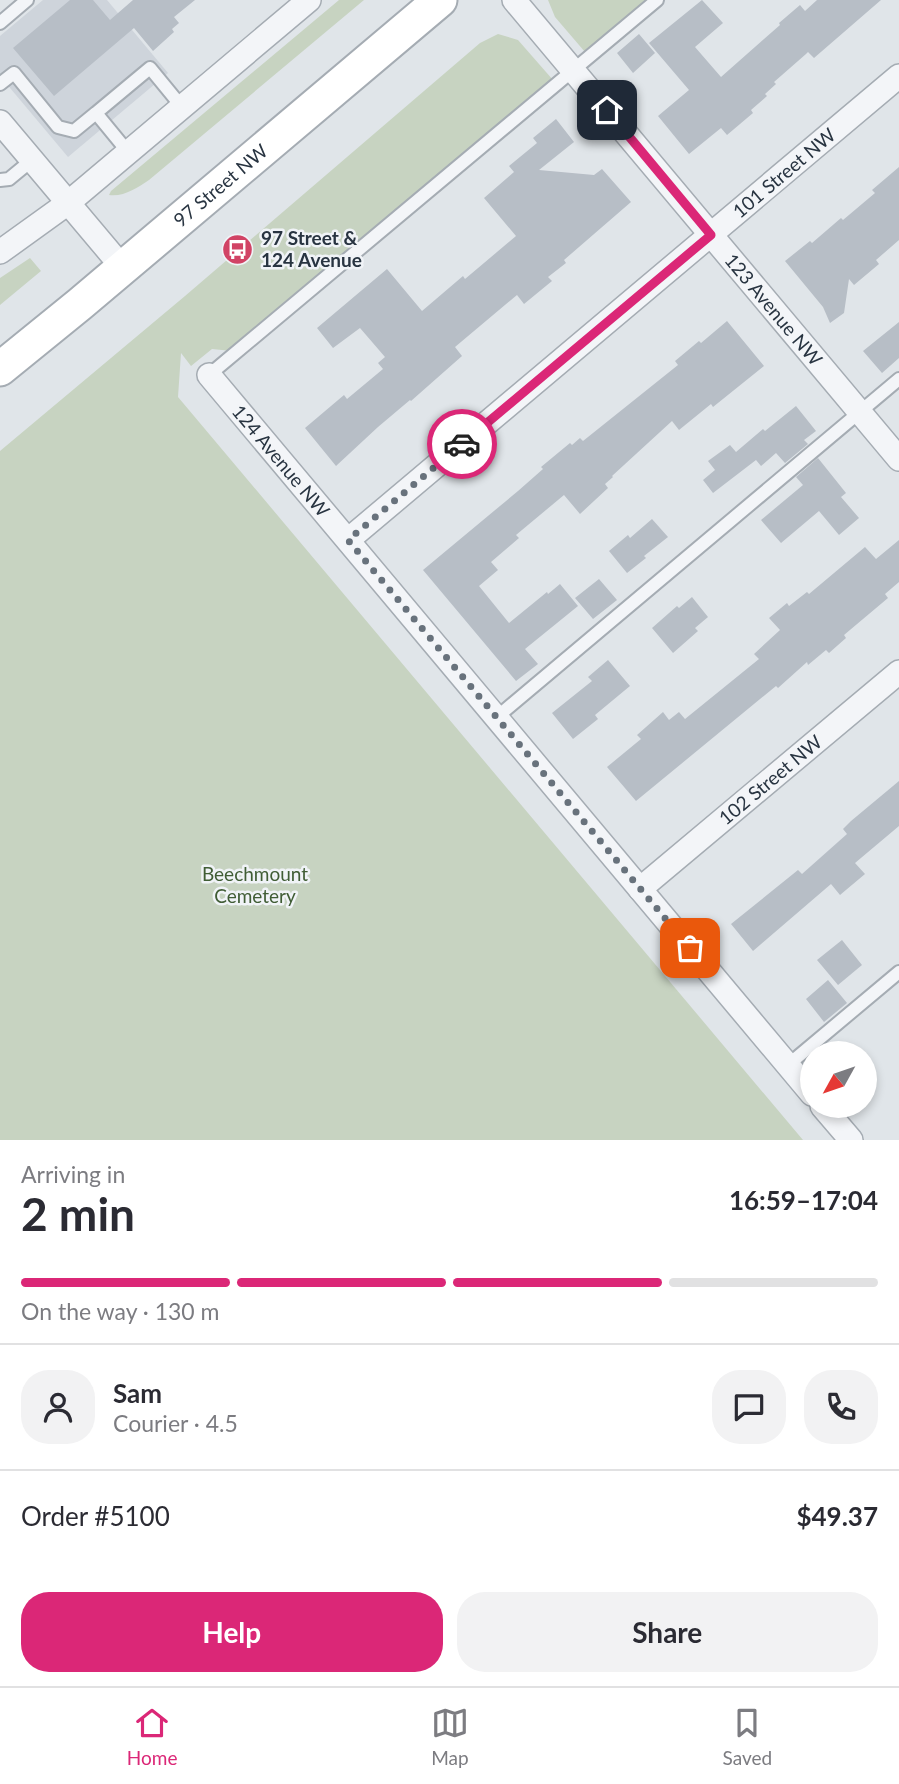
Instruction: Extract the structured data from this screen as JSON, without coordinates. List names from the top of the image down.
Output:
{
  "streets": {
    "main road": ["97 Street NW"],
    "street": [
      "101 Street NW",
      "123 Avenue NW",
      "124 Avenue NW",
      "102 Street NW"
    ]
  },
  "crossings": [
    ["101 Street NW", "123 Avenue NW"],
    ["101 Street NW", "124 Avenue NW"],
    ["124 Avenue NW", "102 Street NW"]
  ],
  "parks": ["Beechmount Cemetery"],
  "places": {
    "bus stop": ["97 Street & 124 Avenue"]
  },
  "north": "bottom left",
  "page": {
    "heading": ["2 min", "Arriving in", "16:59–17:04"],
    "panel": [
      "Sam",
      "Courier · 4.5",
      "Order #5100",
      "$49.37"
    ],
    "bar": "On the way · 130 m",
    "buttons": ["Help", "Share"],
    "tabs": ["Home", "Map", "Saved"]
  }
}
